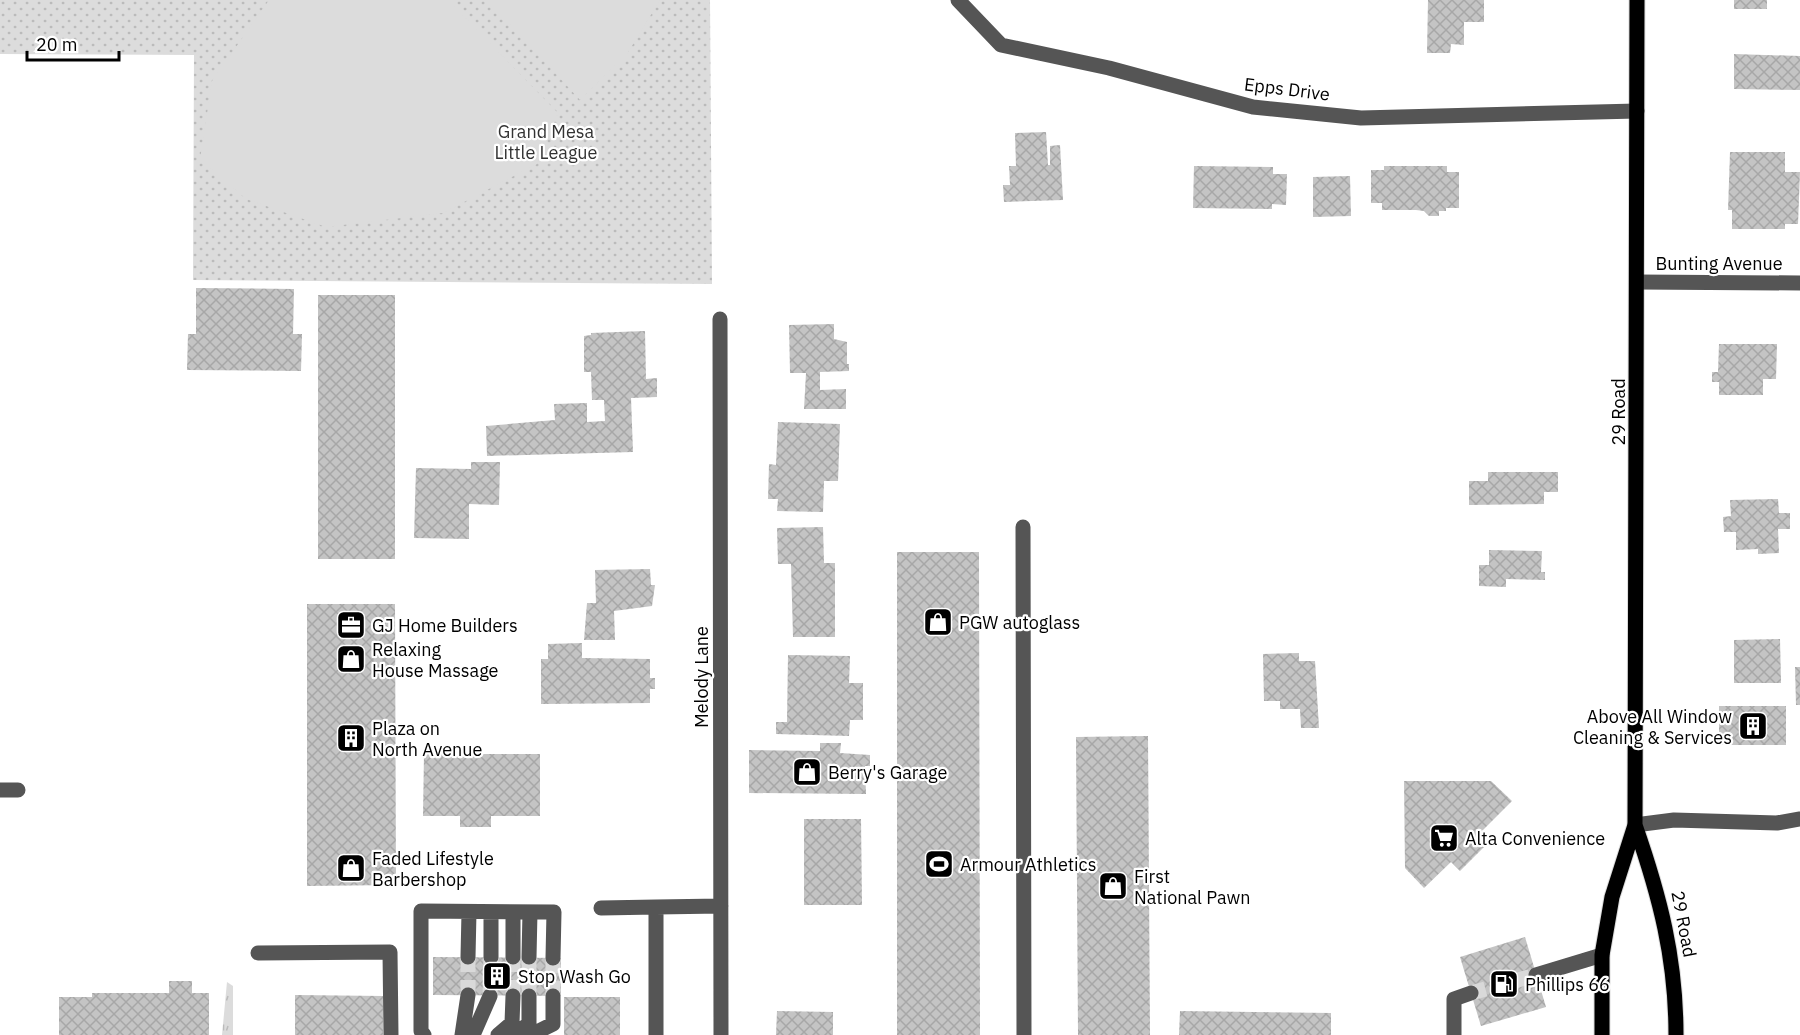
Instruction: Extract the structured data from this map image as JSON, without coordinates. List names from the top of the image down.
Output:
{
  "streets": {
    "main road": ["29 Road"],
    "street": ["Epps Drive", "Bunting Avenue", "Melody Lane"]
  },
  "crossings": [
    ["Epps Drive", "29 Road"],
    ["Bunting Avenue", "29 Road"]
  ],
  "parks": ["Grand Mesa Little League"],
  "places": {
    "shop": [
      "PGW autoglass",
      "Relaxing House Massage",
      "Berry's Garage",
      "Faded Lifestyle Barbershop",
      "First National Pawn"
    ],
    "office": ["GJ Home Builders"],
    "building": ["Above All Window Cleaning & Services", "Plaza on North Avenue", "Stop Wash Go"],
    "supermarket": ["Alta Convenience"],
    "sports": ["Armour Athletics"],
    "fuel station": ["Phillips 66"]
  },
  "scale_bar": "20 m"
}
